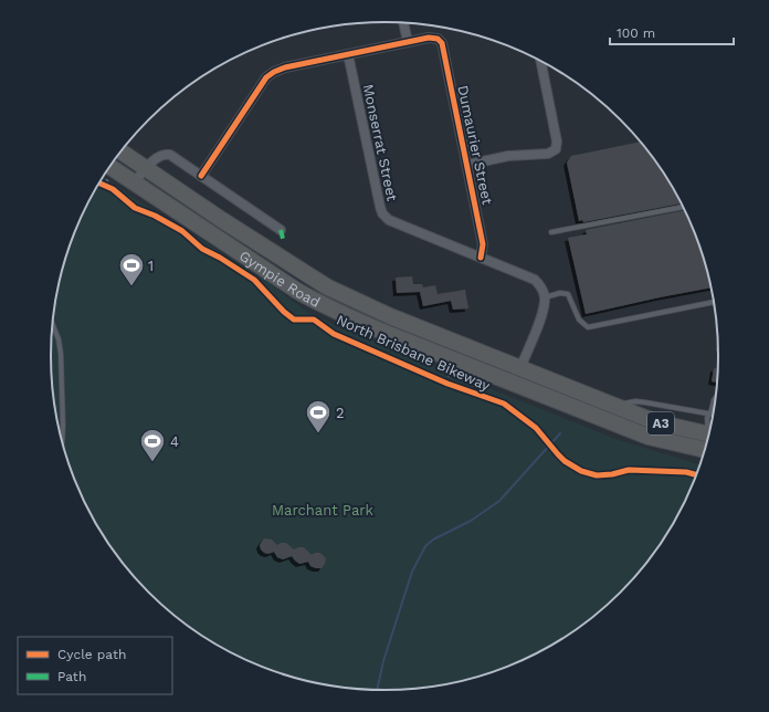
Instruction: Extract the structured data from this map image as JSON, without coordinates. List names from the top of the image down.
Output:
{
  "streets": {
    "highway": ["Gympie Road", "A3"],
    "street": ["Monserrat Street", "Dumaurier Street"],
    "cycle path": ["North Brisbane Bikeway"]
  },
  "crossings": [
    ["Monserrat Street", "Dumaurier Street"]
  ],
  "parks": ["Marchant Park"],
  "places": {
    "sports": ["1", "2", "4"]
  },
  "legend": ["Cycle path", "Path"],
  "scale_bar": "100 m"
}
